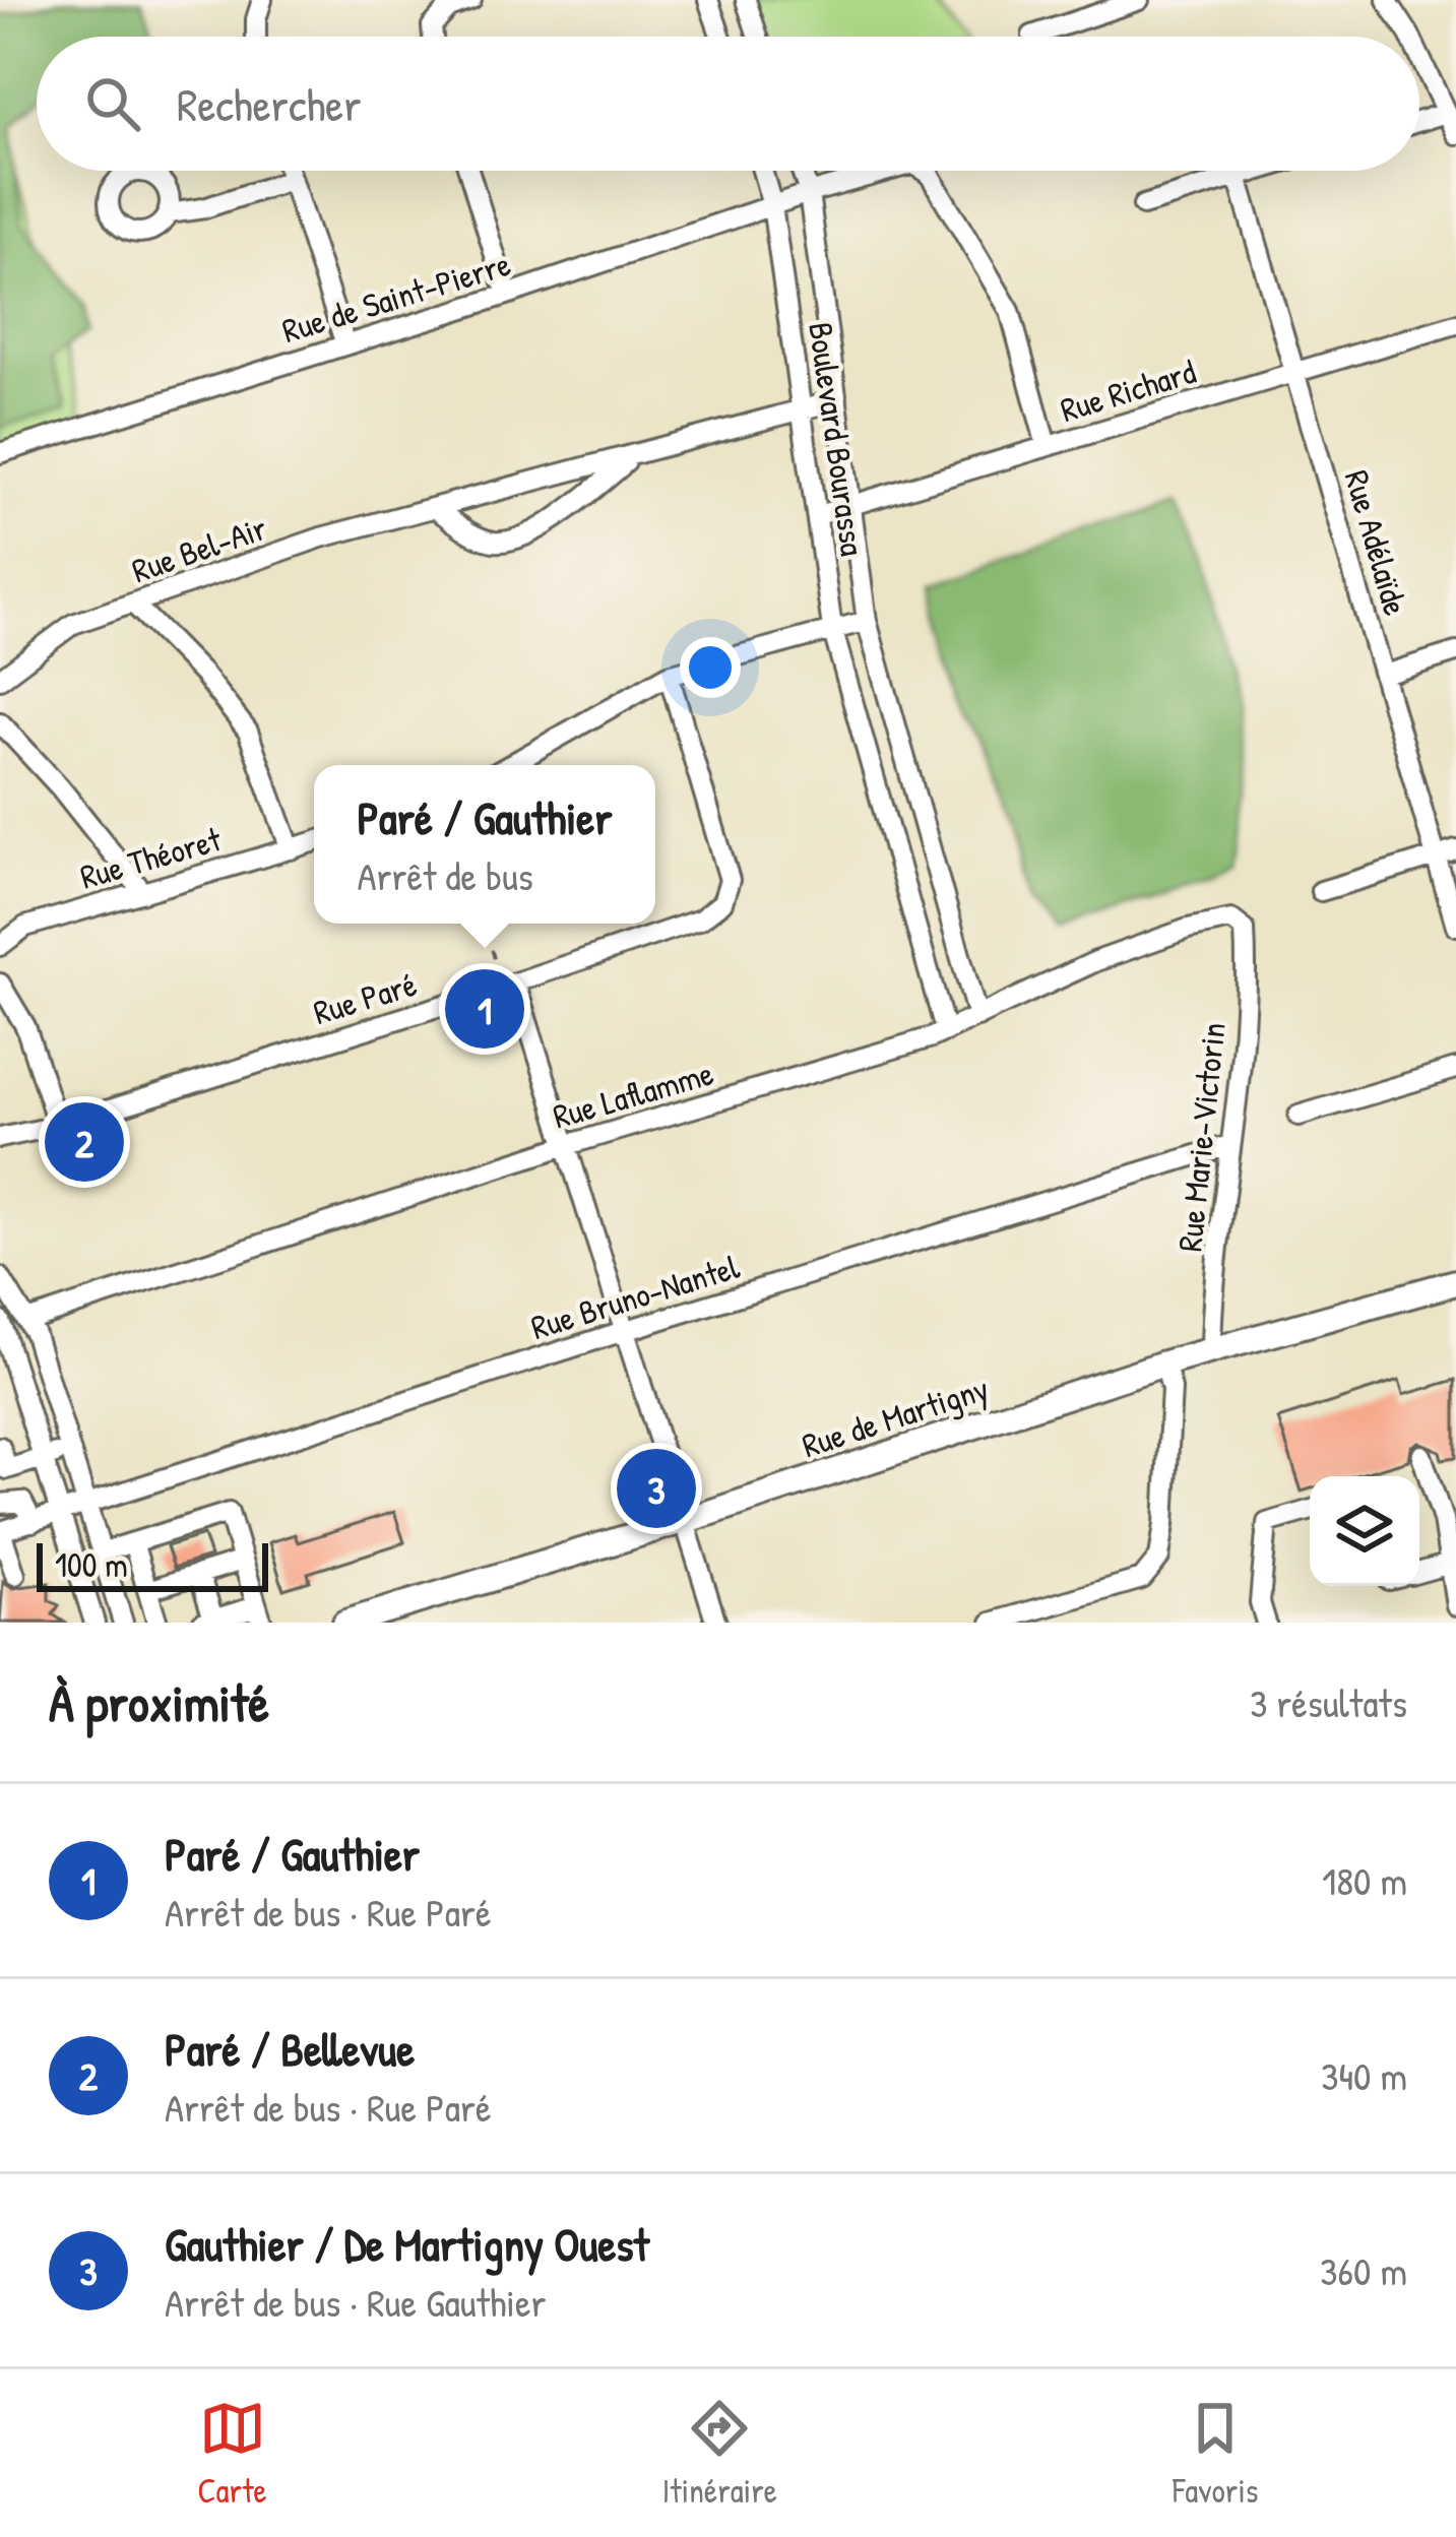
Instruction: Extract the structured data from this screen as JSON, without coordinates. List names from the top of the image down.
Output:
{
  "streets": {
    "main road": ["Rue de Martigny"],
    "street": [
      "Rue de Saint-Pierre",
      "Rue Richard",
      "Boulevard Bourassa",
      "Rue Adélaïde",
      "Rue Bel-Air",
      "Rue Théoret",
      "Rue Paré",
      "Rue Laflamme",
      "Rue Marie-Victorin",
      "Rue Bruno-Nantel"
    ]
  },
  "crossings": [
    ["Rue de Saint-Pierre", "Rue Richard"],
    ["Rue de Saint-Pierre", "Boulevard Bourassa"],
    ["Rue Richard", "Boulevard Bourassa"],
    ["Rue Richard", "Rue Adélaïde"],
    ["Boulevard Bourassa", "Rue Bel-Air"],
    ["Boulevard Bourassa", "Rue Laflamme"],
    ["Rue Laflamme", "Rue Marie-Victorin"],
    ["Rue Marie-Victorin", "Rue Bruno-Nantel"],
    ["Rue Marie-Victorin", "Rue de Martigny"]
  ],
  "scale_bar": "100 m",
  "page": {
    "search": "Rechercher",
    "popup": ["Paré / Gauthier", "Arrêt de bus"],
    "pins": ["1", "2", "3"],
    "scale": "100 m",
    "heading": ["À proximité", "3 résultats"],
    "list": [
      {
        "mark": "1",
        "name": "Paré / Gauthier",
        "note": "Arrêt de bus · Rue Paré",
        "value": "180 m"
      },
      {
        "mark": "2",
        "name": "Paré / Bellevue",
        "note": "Arrêt de bus · Rue Paré",
        "value": "340 m"
      },
      {
        "mark": "3",
        "name": "Gauthier / De Martigny Ouest",
        "note": "Arrêt de bus · Rue Gauthier",
        "value": "360 m"
      }
    ],
    "nav": ["Carte", "Itinéraire", "Favoris"]
  }
}
